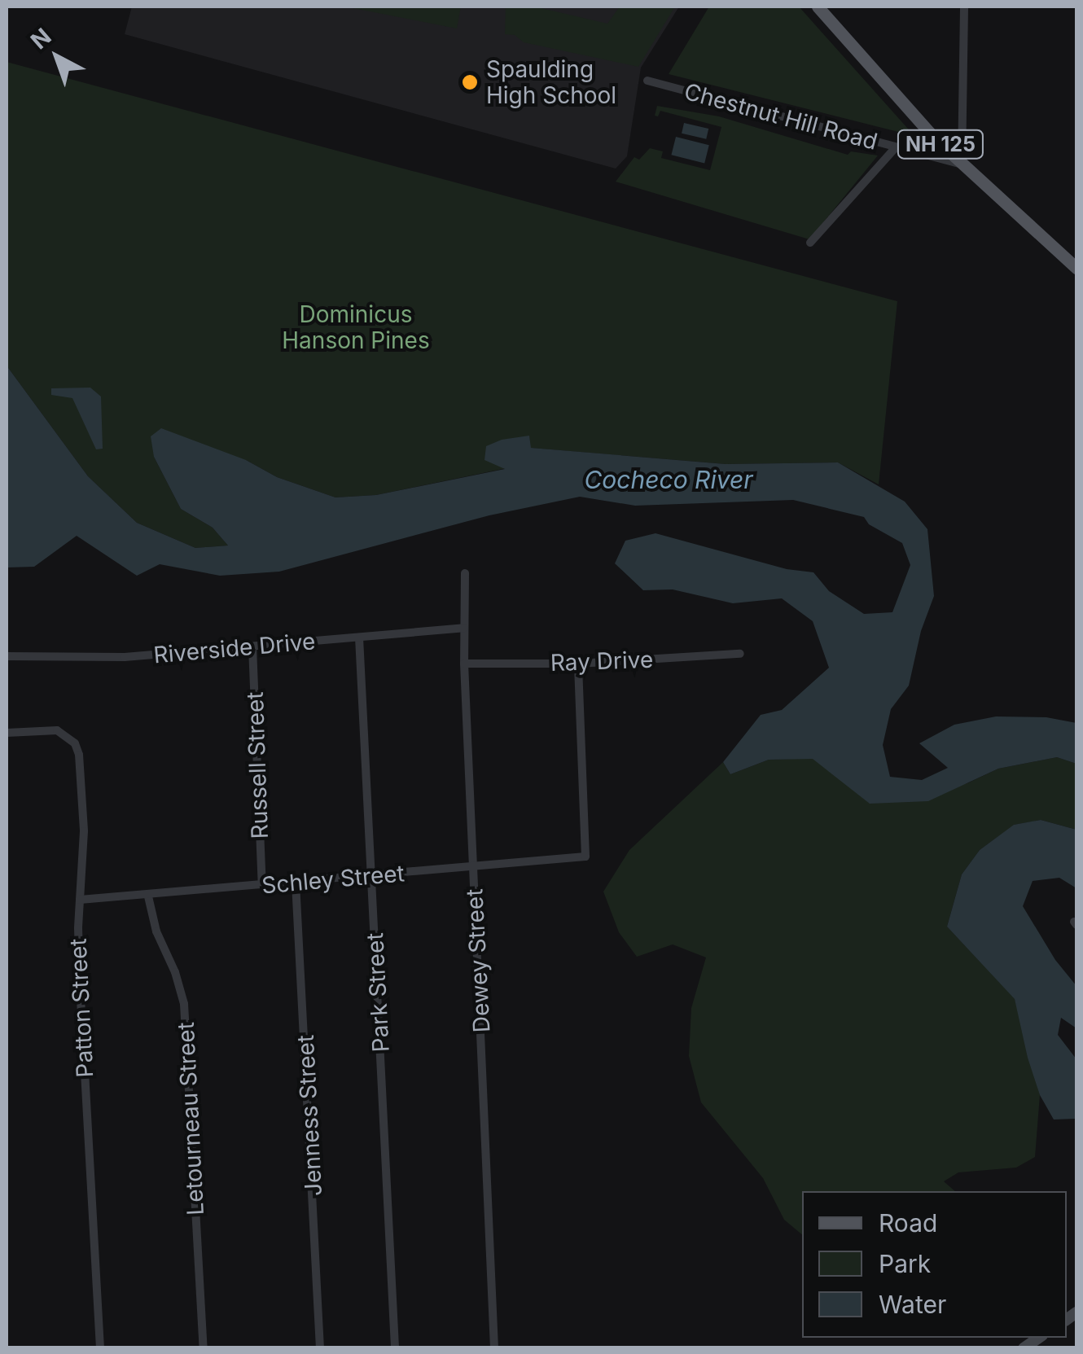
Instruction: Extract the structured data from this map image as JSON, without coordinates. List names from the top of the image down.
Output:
{
  "streets": {
    "main road": ["NH 125"],
    "street": [
      "Chestnut Hill Road",
      "Riverside Drive",
      "Ray Drive",
      "Russell Street",
      "Schley Street",
      "Dewey Street",
      "Park Street",
      "Patton Street",
      "Jenness Street",
      "Letourneau Street"
    ]
  },
  "crossings": [
    ["Chestnut Hill Road", "NH 125"],
    ["Riverside Drive", "Russell Street"],
    ["Riverside Drive", "Dewey Street"],
    ["Riverside Drive", "Park Street"],
    ["Ray Drive", "Schley Street"],
    ["Ray Drive", "Dewey Street"],
    ["Russell Street", "Schley Street"],
    ["Schley Street", "Dewey Street"],
    ["Schley Street", "Park Street"],
    ["Schley Street", "Patton Street"],
    ["Schley Street", "Jenness Street"],
    ["Schley Street", "Letourneau Street"]
  ],
  "water": ["Cocheco River"],
  "parks": ["Dominicus Hanson Pines"],
  "places": ["Spaulding High School"],
  "legend": ["Road", "Park", "Water"],
  "north": "top left"
}
